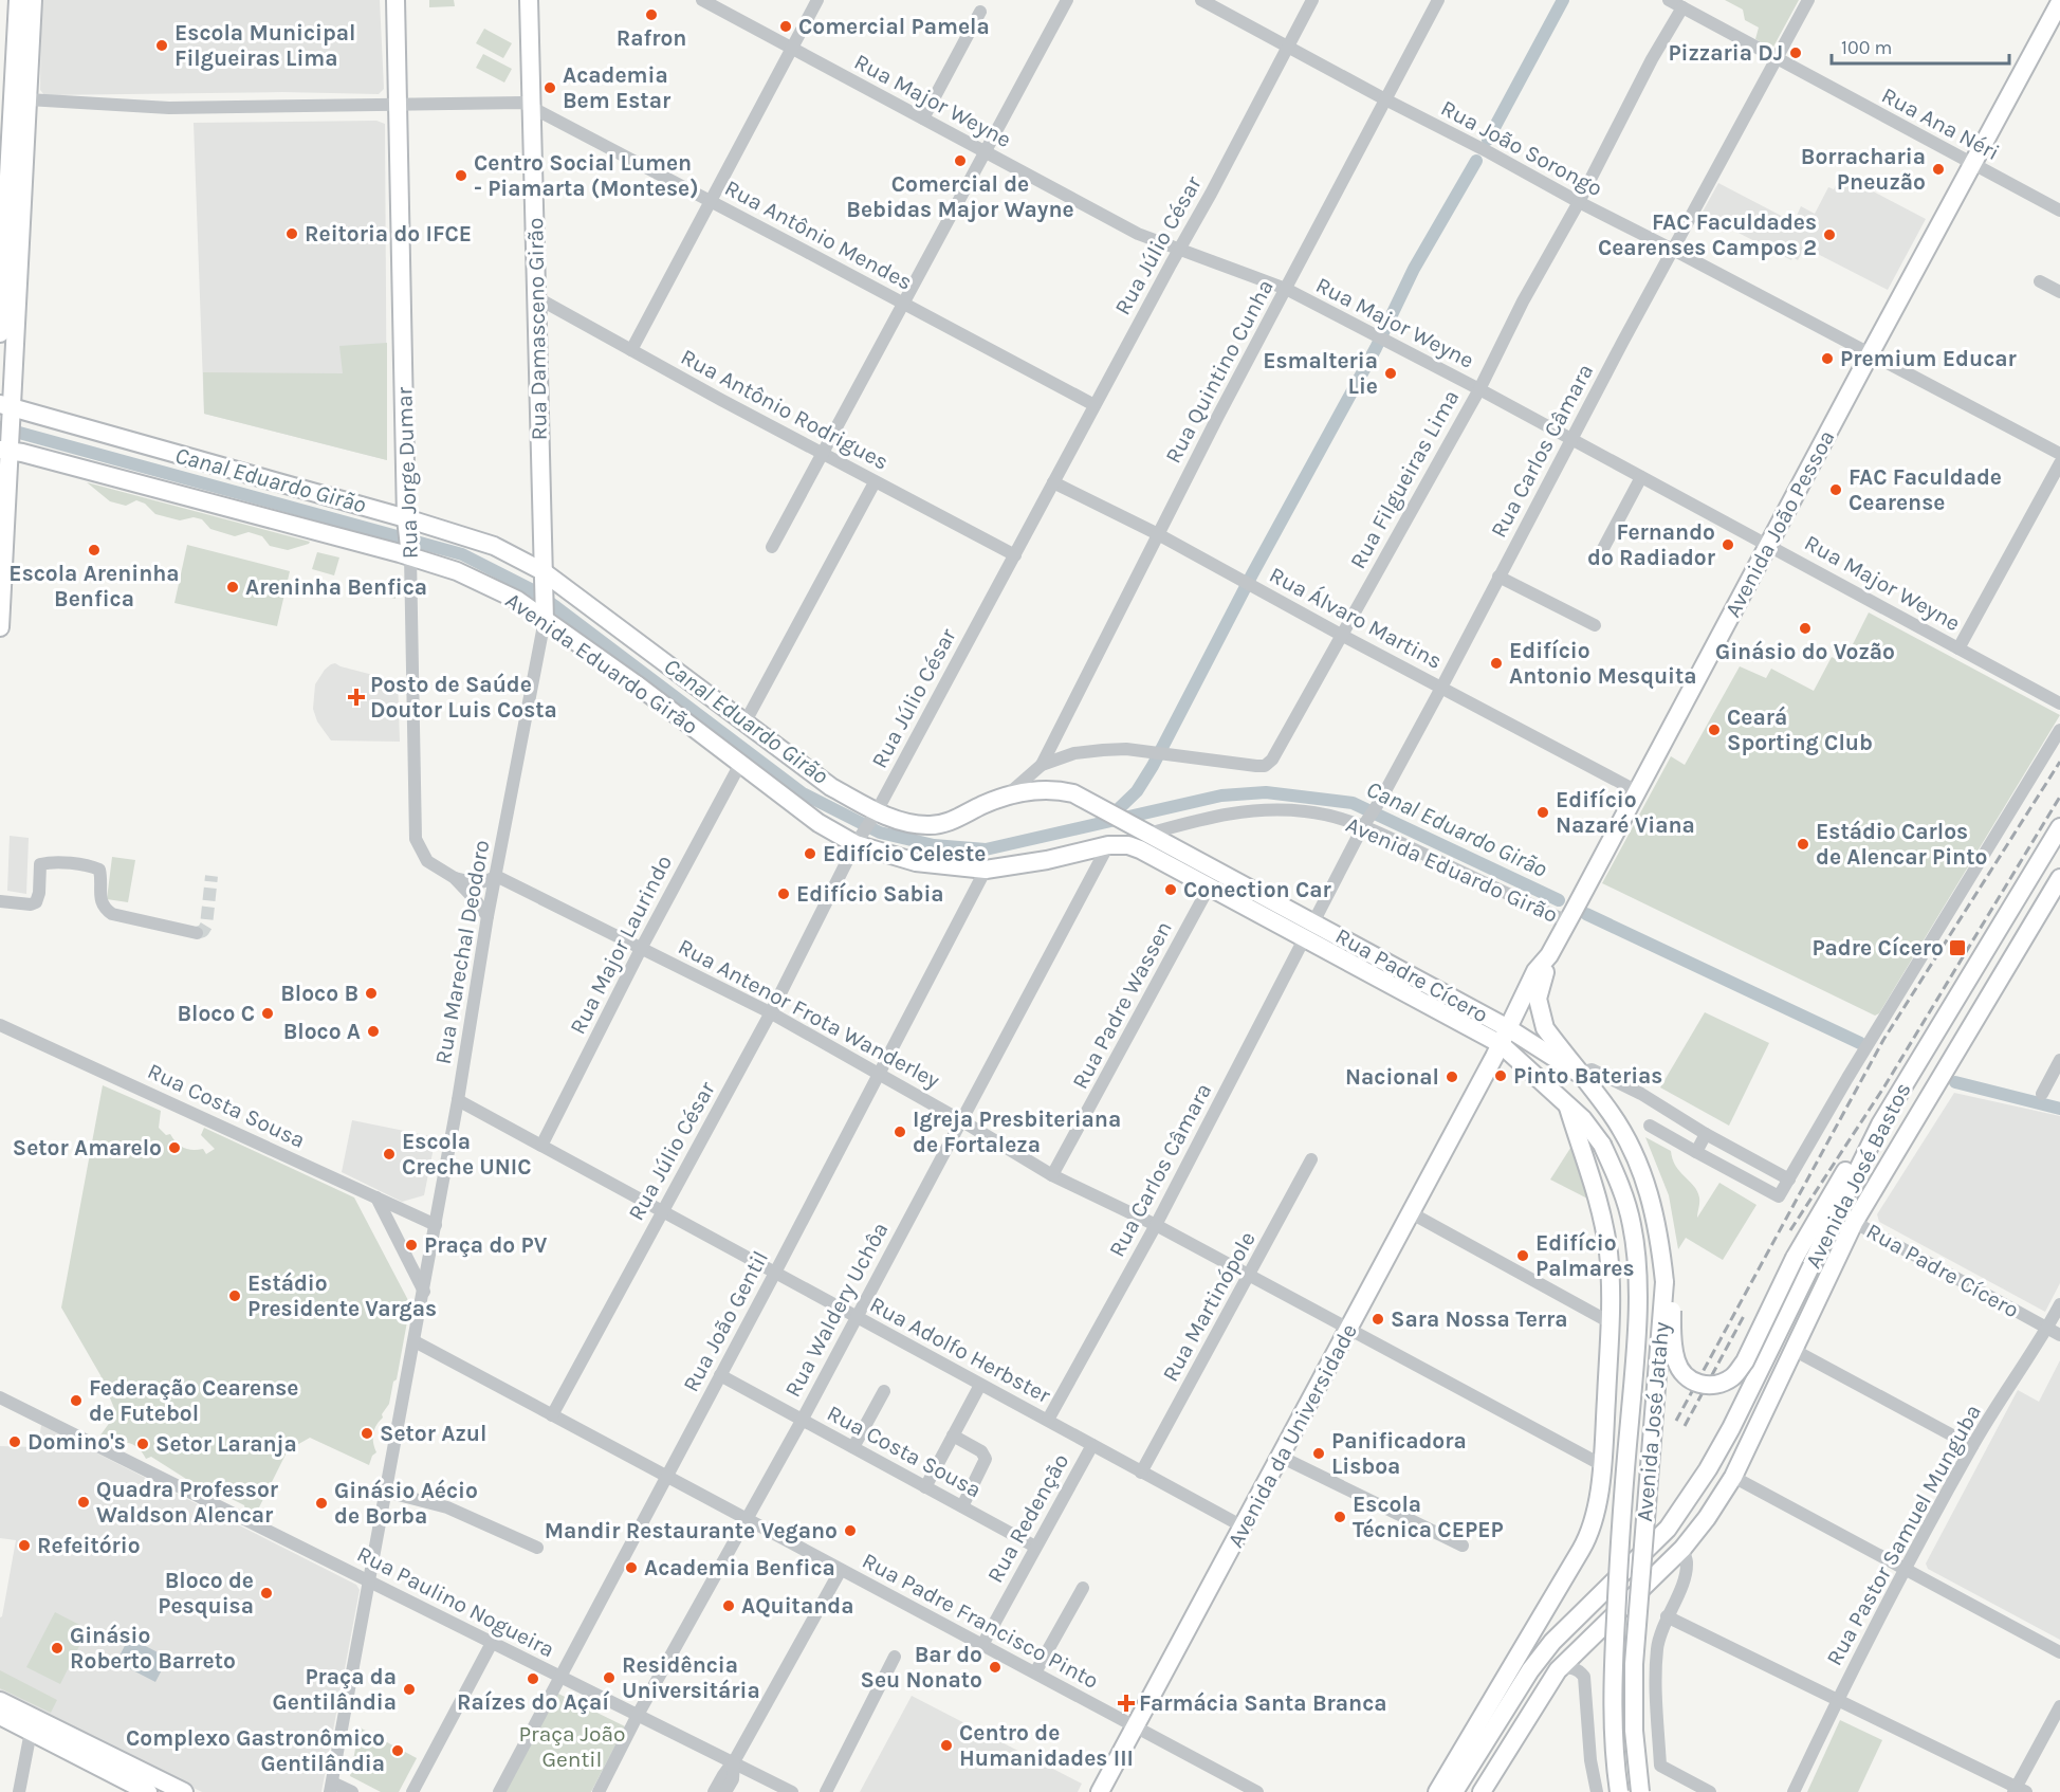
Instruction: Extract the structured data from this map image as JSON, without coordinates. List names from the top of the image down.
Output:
{
  "streets": {
    "main road": [
      "Rua Damasceno Girão",
      "Rua Jorge Dumar",
      "Avenida João Pessoa",
      "Avenida Eduardo Girão",
      "Rua Padre Cícero",
      "Avenida José Bastos",
      "Avenida José Jatahy",
      "Avenida da Universidade"
    ],
    "street": [
      "Rua Major Weyne",
      "Rua Ana Néri",
      "Rua João Sorongo",
      "Rua Antônio Mendes",
      "Rua Júlio César",
      "Rua Quintino Cunha",
      "Rua Antônio Rodrigues",
      "Rua Carlos Câmara",
      "Rua Filgueiras Lima",
      "Rua Álvaro Martins",
      "Rua Major Laurindo",
      "Rua Marechal Deodoro",
      "Rua Padre Wassen",
      "Rua Antenor Frota Wanderley",
      "Rua Costa Sousa",
      "Rua Martinópole",
      "Rua Waldery Uchôa",
      "Rua João Gentil",
      "Rua Adolfo Herbster",
      "Rua Redenção",
      "Rua Pastor Samuel Munguba",
      "Rua Paulino Nogueira",
      "Rua Padre Francisco Pinto"
    ]
  },
  "crossings": [
    ["Rua Major Weyne", "Rua Júlio César"],
    ["Rua Major Weyne", "Rua Quintino Cunha"],
    ["Rua Major Weyne", "Rua Carlos Câmara"],
    ["Rua Major Weyne", "Rua Filgueiras Lima"],
    ["Rua Major Weyne", "Avenida João Pessoa"],
    ["Rua Ana Néri", "Rua Carlos Câmara"],
    ["Rua Ana Néri", "Rua Filgueiras Lima"],
    ["Rua Ana Néri", "Avenida João Pessoa"],
    ["Rua João Sorongo", "Rua Júlio César"],
    ["Rua João Sorongo", "Rua Quintino Cunha"],
    ["Rua João Sorongo", "Rua Carlos Câmara"],
    ["Rua João Sorongo", "Rua Filgueiras Lima"],
    ["Rua João Sorongo", "Avenida João Pessoa"],
    ["Rua Antônio Mendes", "Rua Júlio César"],
    ["Rua Antônio Mendes", "Rua Damasceno Girão"],
    ["Rua Antônio Mendes", "Rua Jorge Dumar"],
    ["Rua Júlio César", "Rua Antônio Rodrigues"],
    ["Rua Júlio César", "Rua Álvaro Martins"],
    ["Rua Júlio César", "Avenida Eduardo Girão"],
    ["Rua Júlio César", "Rua Antenor Frota Wanderley"],
    ["Rua Júlio César", "Rua Adolfo Herbster"],
    ["Rua Júlio César", "Rua Padre Francisco Pinto"],
    ["Rua Damasceno Girão", "Rua Antônio Rodrigues"],
    ["Rua Damasceno Girão", "Avenida Eduardo Girão"],
    ["Rua Damasceno Girão", "Rua Marechal Deodoro"],
    ["Rua Quintino Cunha", "Rua Filgueiras Lima"],
    ["Rua Quintino Cunha", "Rua Álvaro Martins"],
    ["Rua Carlos Câmara", "Rua Álvaro Martins"],
    ["Rua Carlos Câmara", "Avenida Eduardo Girão"],
    ["Rua Carlos Câmara", "Rua Padre Cícero"],
    ["Rua Carlos Câmara", "Rua Antenor Frota Wanderley"],
    ["Rua Carlos Câmara", "Rua Adolfo Herbster"],
    ["Rua Jorge Dumar", "Avenida Eduardo Girão"],
    ["Rua Jorge Dumar", "Rua Marechal Deodoro"],
    ["Rua Filgueiras Lima", "Rua Álvaro Martins"],
    ["Avenida João Pessoa", "Rua Álvaro Martins"],
    ["Avenida João Pessoa", "Avenida Eduardo Girão"],
    ["Avenida João Pessoa", "Rua Padre Cícero"],
    ["Avenida João Pessoa", "Avenida José Jatahy"],
    ["Avenida João Pessoa", "Avenida da Universidade"],
    ["Avenida Eduardo Girão", "Rua Major Laurindo"],
    ["Avenida Eduardo Girão", "Rua Marechal Deodoro"],
    ["Avenida Eduardo Girão", "Rua Padre Cícero"],
    ["Avenida Eduardo Girão", "Rua Waldery Uchôa"],
    ["Avenida Eduardo Girão", "Rua João Gentil"],
    ["Rua Major Laurindo", "Rua Antenor Frota Wanderley"],
    ["Rua Major Laurindo", "Rua Adolfo Herbster"],
    ["Rua Marechal Deodoro", "Rua Antenor Frota Wanderley"],
    ["Rua Marechal Deodoro", "Rua Costa Sousa"],
    ["Rua Marechal Deodoro", "Rua Adolfo Herbster"],
    ["Rua Marechal Deodoro", "Rua Paulino Nogueira"],
    ["Rua Marechal Deodoro", "Rua Padre Francisco Pinto"],
    ["Rua Padre Cícero", "Rua Padre Wassen"],
    ["Rua Padre Cícero", "Avenida José Bastos"],
    ["Rua Padre Cícero", "Rua Waldery Uchôa"],
    ["Rua Padre Cícero", "Avenida José Jatahy"],
    ["Rua Padre Cícero", "Avenida da Universidade"],
    ["Rua Padre Cícero", "Rua Pastor Samuel Munguba"],
    ["Rua Padre Wassen", "Rua Antenor Frota Wanderley"],
    ["Rua Antenor Frota Wanderley", "Rua Martinópole"],
    ["Rua Antenor Frota Wanderley", "Rua Waldery Uchôa"],
    ["Rua Antenor Frota Wanderley", "Rua João Gentil"],
    ["Rua Antenor Frota Wanderley", "Avenida da Universidade"],
    ["Rua Costa Sousa", "Rua Waldery Uchôa"],
    ["Rua Costa Sousa", "Rua João Gentil"],
    ["Rua Costa Sousa", "Rua Redenção"],
    ["Rua Martinópole", "Rua Adolfo Herbster"],
    ["Rua Waldery Uchôa", "Rua Adolfo Herbster"],
    ["Rua Waldery Uchôa", "Rua Paulino Nogueira"],
    ["Rua Waldery Uchôa", "Rua Padre Francisco Pinto"],
    ["Rua João Gentil", "Rua Adolfo Herbster"],
    ["Rua João Gentil", "Rua Paulino Nogueira"],
    ["Rua João Gentil", "Rua Padre Francisco Pinto"],
    ["Rua Adolfo Herbster", "Avenida da Universidade"],
    ["Rua Adolfo Herbster", "Rua Redenção"],
    ["Avenida da Universidade", "Rua Padre Francisco Pinto"],
    ["Rua Redenção", "Rua Padre Francisco Pinto"]
  ],
  "water": ["Canal Eduardo Girão"],
  "parks": ["Praça João Gentil"],
  "places": {
    "other": [
      "Rafron",
      "Comercial Pamela",
      "Escola Municipal Filgueiras Lima",
      "Pizzaria DJ",
      "Academia Bem Estar",
      "Comercial de Bebidas Major Wayne",
      "Borracharia Pneuzão",
      "Centro Social Lumen - Piamarta (Montese)",
      "Reitoria do IFCE",
      "FAC Faculdades Cearenses Campos 2",
      "Premium Educar",
      "Esmalteria Lie",
      "FAC Faculdade Cearense",
      "Fernando do Radiador",
      "Escola Areninha Benfica",
      "Areninha Benfica",
      "Ginásio do Vozão",
      "Edifício Antonio Mesquita",
      "Ceará Sporting Club",
      "Edifício Nazaré Viana",
      "Estádio Carlos de Alencar Pinto",
      "Edifício Celeste",
      "Conection Car",
      "Edifício Sabia",
      "Bloco B",
      "Bloco C",
      "Bloco A",
      "Pinto Baterias",
      "Nacional",
      "Igreja Presbiteriana de Fortaleza",
      "Setor Amarelo",
      "Escola Creche UNIC",
      "Praça do PV",
      "Edifício Palmares",
      "Estádio Presidente Vargas",
      "Sara Nossa Terra",
      "Federação Cearense de Futebol",
      "Setor Azul",
      "Domino's",
      "Setor Laranja",
      "Panificadora Lisboa",
      "Quadra Professor Waldson Alencar",
      "Ginásio Aécio de Borba",
      "Escola Técnica CEPEP",
      "Mandir Restaurante Vegano",
      "Refeitório",
      "Academia Benfica",
      "Bloco de Pesquisa",
      "AQuitanda",
      "Ginásio Roberto Barreto",
      "Bar do Seu Nonato",
      "Residência Universitária",
      "Raízes do Açaí",
      "Praça da Gentilândia",
      "Centro de Humanidades III",
      "Complexo Gastronômico Gentilândia"
    ],
    "health": ["Posto de Saúde Doutor Luis Costa", "Farmácia Santa Branca"],
    "transit": ["Padre Cícero"]
  },
  "scale_bar": "100 m"
}
